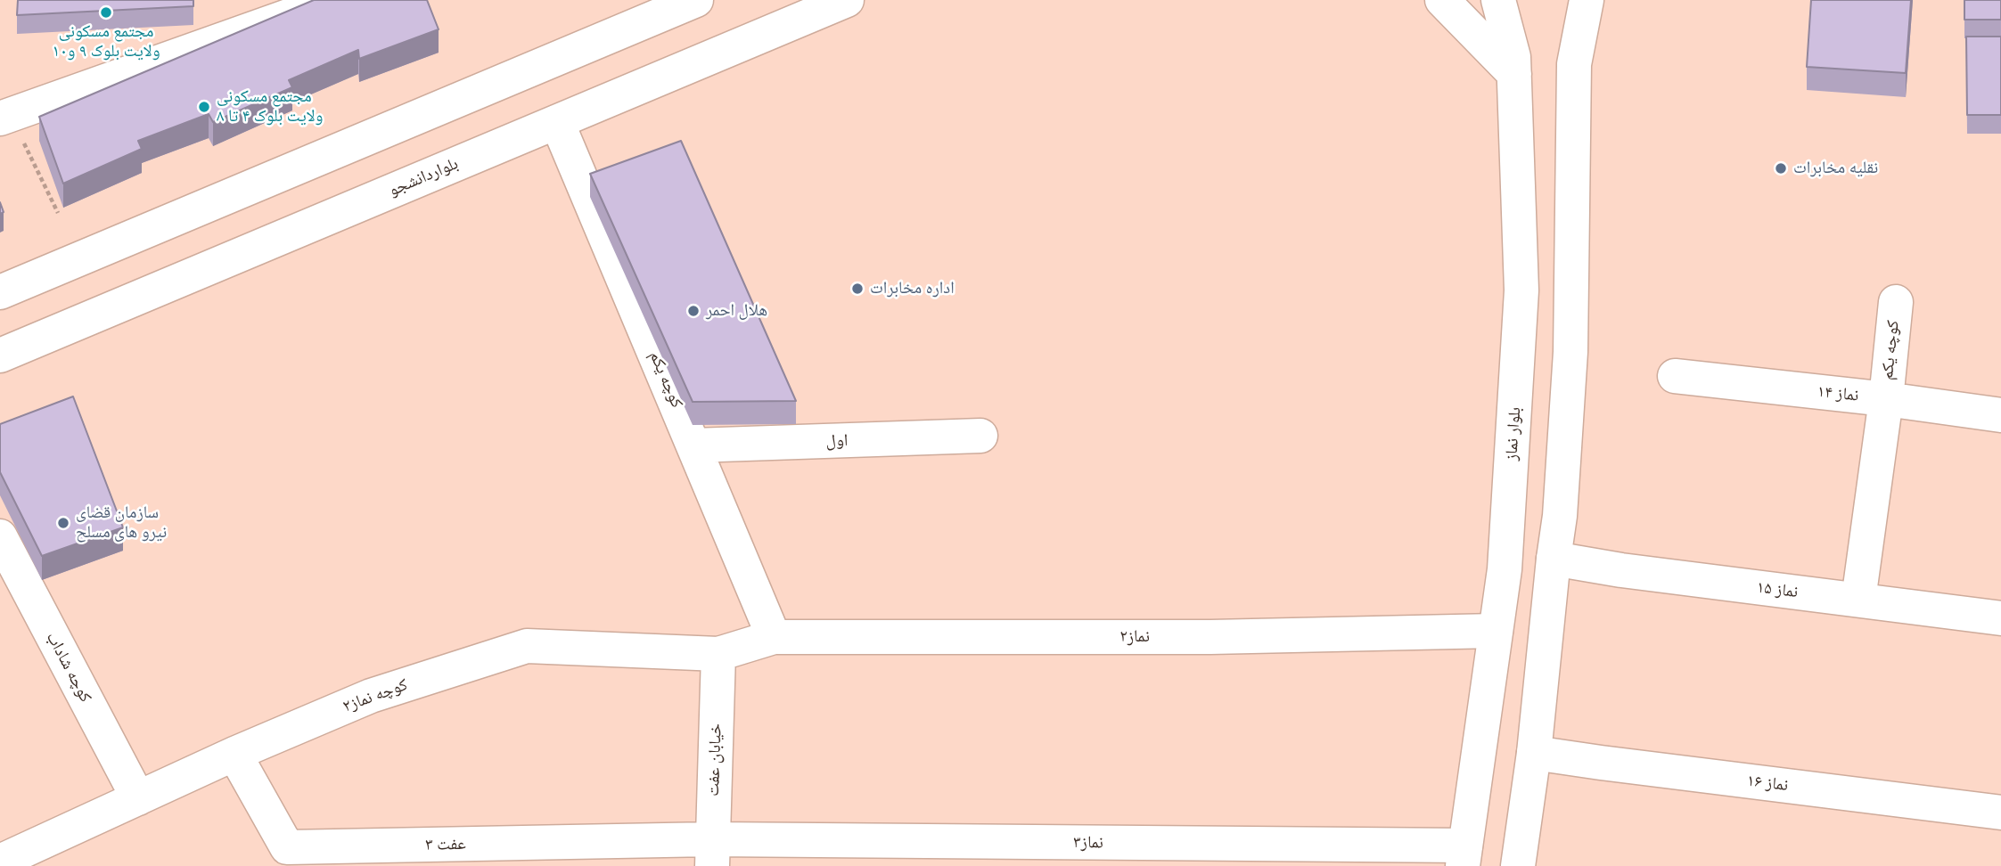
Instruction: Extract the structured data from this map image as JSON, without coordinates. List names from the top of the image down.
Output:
{
  "streets": {
    "street": [
      "بلواردانشجو",
      "کوچه یکم",
      "نماز ۱۴",
      "بلوار نماز",
      "اول",
      "نماز ۱۵",
      "نماز۲",
      "کوچه شاداب",
      "کوچه نماز۲",
      "خیابان عفت",
      "نماز ۱۶",
      "نماز۳",
      "عفت ۳"
    ]
  },
  "crossings": [
    ["بلواردانشجو", "کوچه یکم"],
    ["کوچه یکم", "نماز ۱۴"],
    ["کوچه یکم", "اول"],
    ["کوچه یکم", "نماز ۱۵"],
    ["کوچه یکم", "نماز۲"],
    ["کوچه یکم", "کوچه نماز۲"],
    ["بلوار نماز", "نماز۲"],
    ["بلوار نماز", "نماز۳"],
    ["نماز۲", "کوچه نماز۲"],
    ["کوچه شاداب", "کوچه نماز۲"],
    ["کوچه نماز۲", "خیابان عفت"],
    ["کوچه نماز۲", "عفت ۳"],
    ["خیابان عفت", "نماز۳"],
    ["خیابان عفت", "عفت ۳"],
    ["نماز۳", "عفت ۳"]
  ],
  "places": [
    "مجتمع مسکونی ولایت بلوک ۹ و۱۰",
    "مجتمع مسکونی ولایت بلوک ۴ تا ۸",
    "نقلیه مخابرات",
    "اداره مخابرات",
    "هلال احمر",
    "سازمان قضای نیرو های مسلح"
  ]
}
